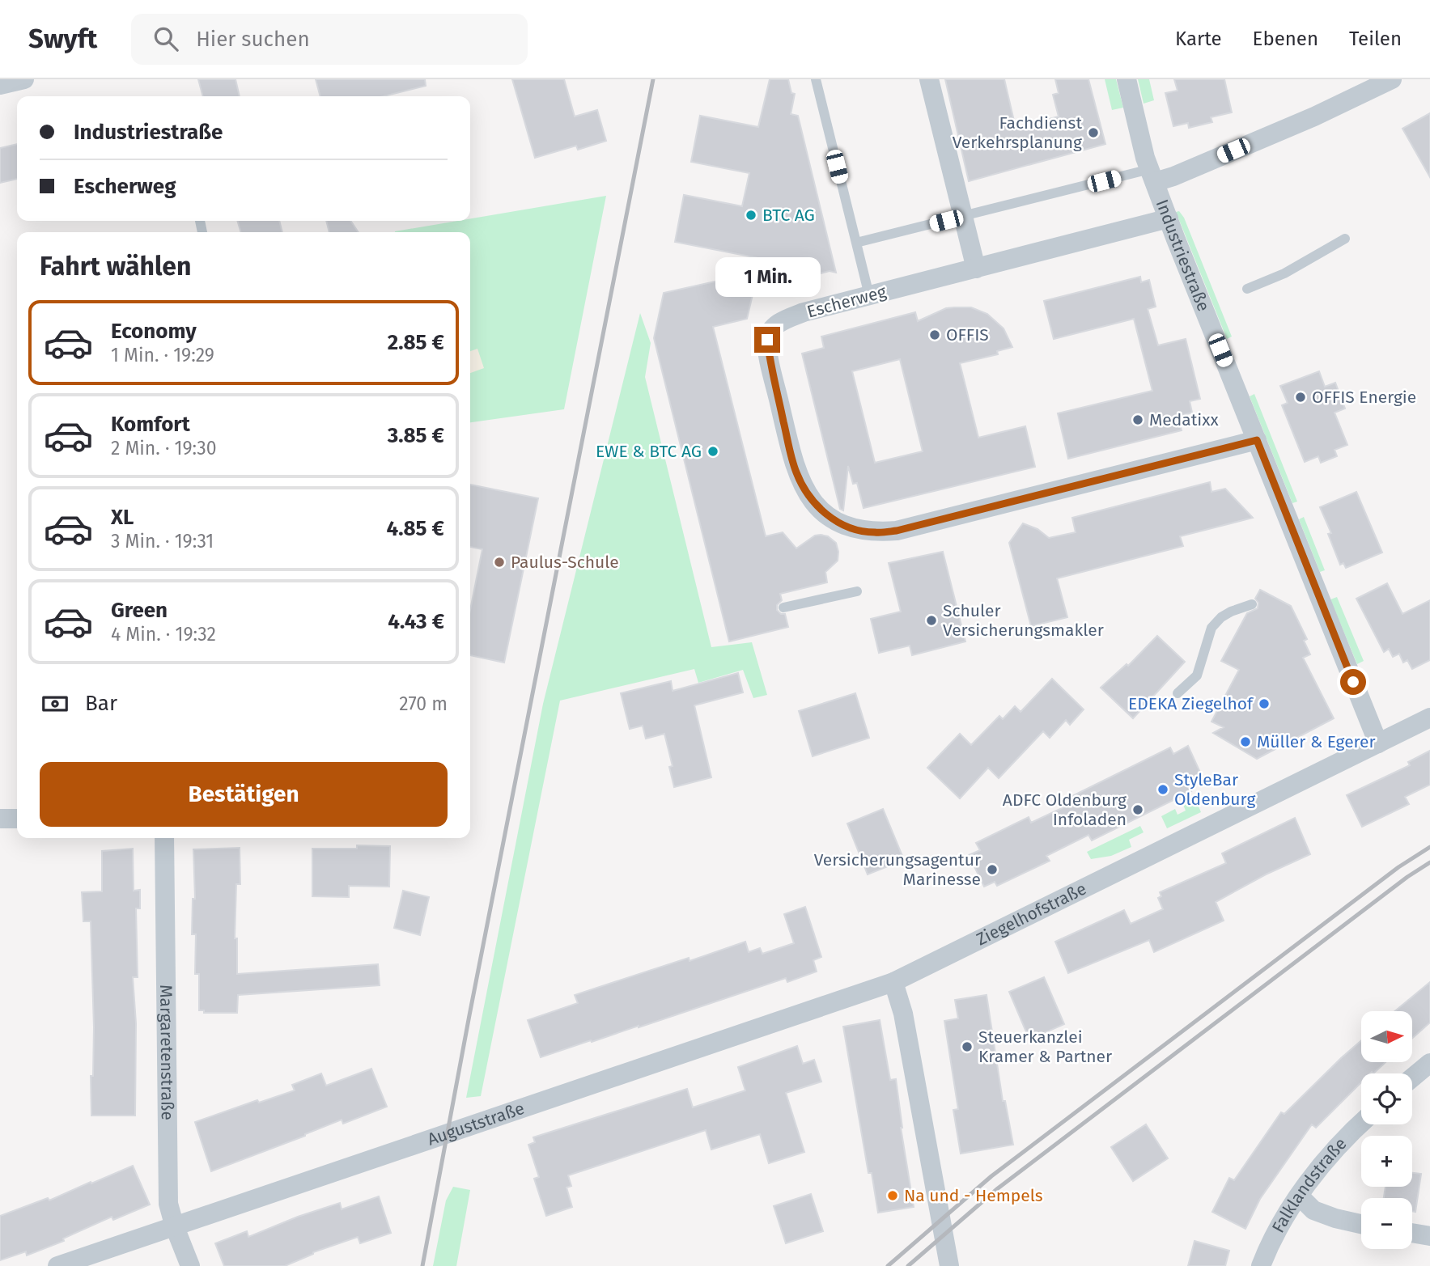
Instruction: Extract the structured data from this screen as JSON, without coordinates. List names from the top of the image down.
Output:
{
  "streets": {
    "street": [
      "Industriestraße",
      "Escherweg",
      "Ziegelhofstraße",
      "Margaretenstraße",
      "Auguststraße",
      "Falklandstraße"
    ]
  },
  "crossings": [
    ["Industriestraße", "Escherweg"],
    ["Industriestraße", "Ziegelhofstraße"],
    ["Ziegelhofstraße", "Auguststraße"],
    ["Margaretenstraße", "Auguststraße"]
  ],
  "places": [
    "Fachdienst Verkehrsplanung",
    "BTC AG",
    "OFFIS",
    "OFFIS Energie",
    "Medatixx",
    "EWE & BTC AG",
    "Paulus-Schule",
    "Schuler Versicherungsmakler",
    "EDEKA Ziegelhof",
    "Müller & Egerer",
    "StyleBar Oldenburg",
    "ADFC Oldenburg Infoladen",
    "Versicherungsagentur Marinesse",
    "Steuerkanzlei Kramer & Partner",
    "Na und - Hempels"
  ],
  "north": "right",
  "page": {
    "header": "Swyft",
    "search": "Hier suchen",
    "nav": ["Karte", "Ebenen", "Teilen"],
    "banner": ["Industriestraße", "Escherweg"],
    "heading": "Fahrt wählen",
    "bubble": "1 Min.",
    "list": [
      {
        "name": "Economy",
        "note": "1 Min. · 19:29",
        "value": "2.85 €"
      },
      {
        "name": "Komfort",
        "note": "2 Min. · 19:30",
        "value": "3.85 €"
      },
      {
        "name": "XL",
        "note": "3 Min. · 19:31",
        "value": "4.85 €"
      },
      {
        "name": "Green",
        "note": "4 Min. · 19:32",
        "value": "4.43 €"
      }
    ],
    "pay": ["Bar", "270 m"],
    "buttons": "Bestätigen",
    "map_buttons": ["+", "−"]
  }
}
